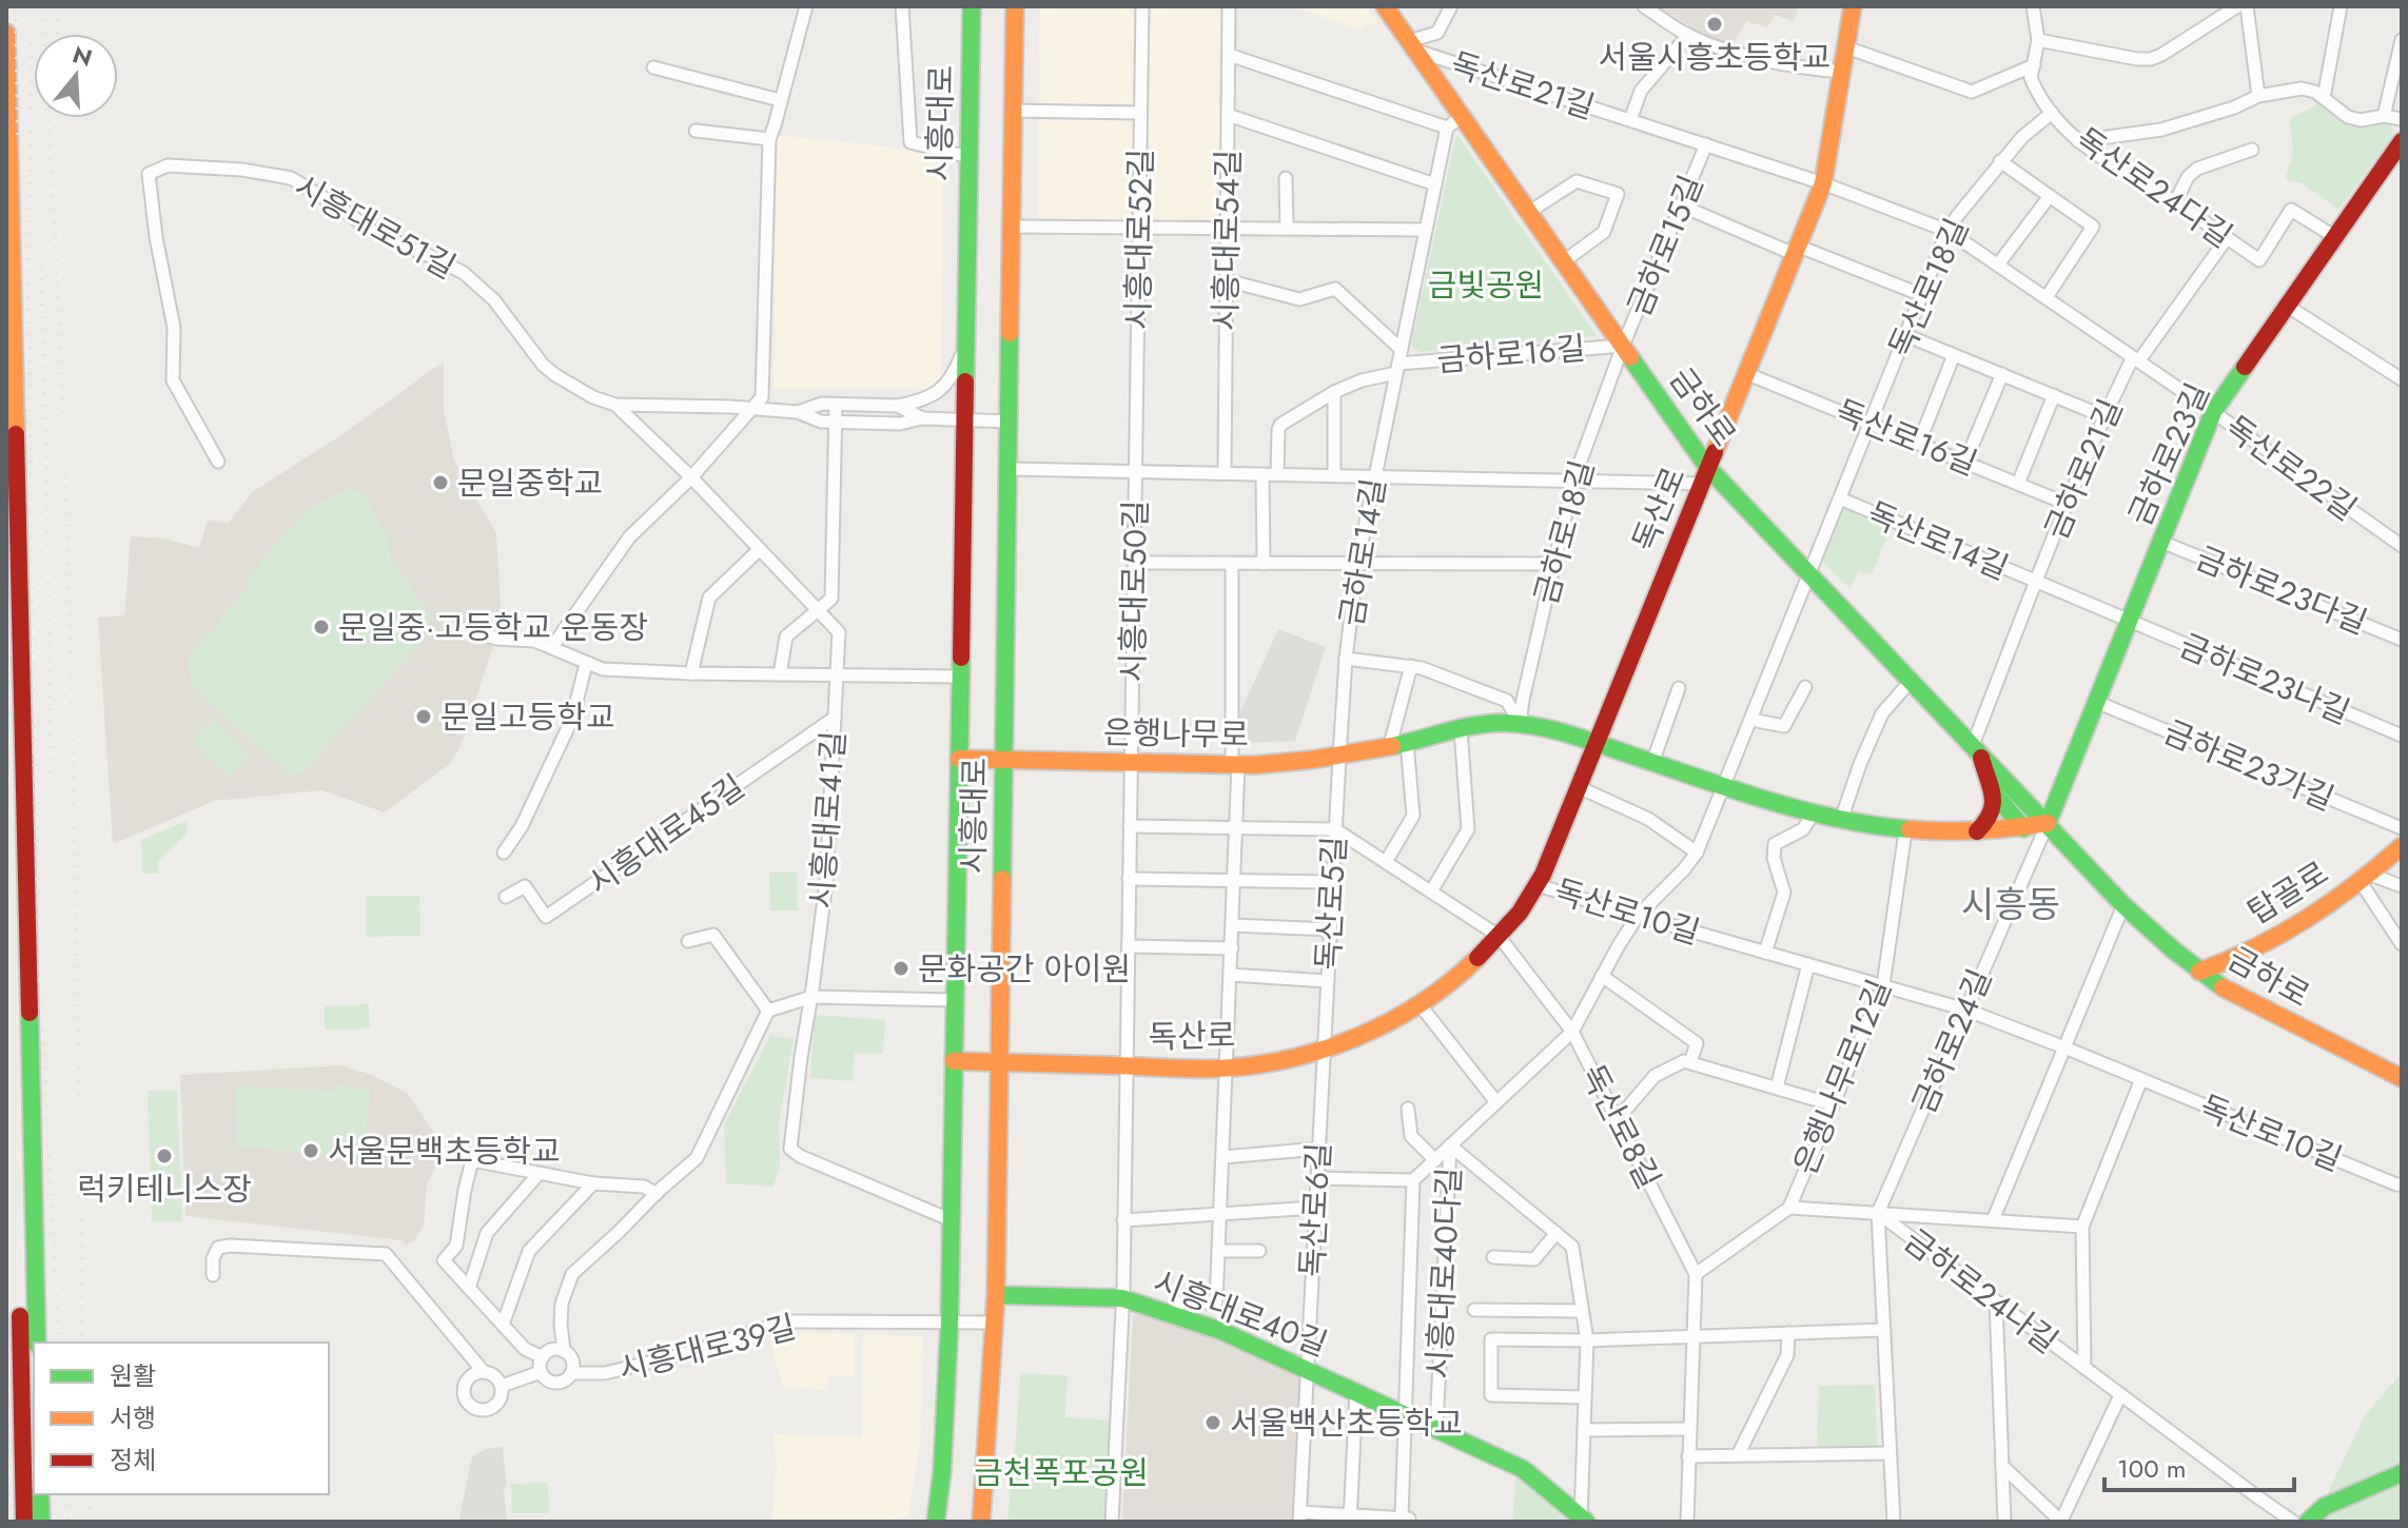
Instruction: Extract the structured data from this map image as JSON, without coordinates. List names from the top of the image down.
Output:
{
  "streets": {
    "main road": [
      "시흥대로",
      "금하로",
      "금하로23길",
      "독산로",
      "은행나무로",
      "탑골로",
      "시흥대로40길"
    ],
    "street": [
      "독산로21길",
      "독산로24다길",
      "시흥대로51길",
      "시흥대로52길",
      "시흥대로54길",
      "금하로15길",
      "독산로18길",
      "금하로16길",
      "독산로16길",
      "독산로22길",
      "금하로21길",
      "금하로18길",
      "독산로14길",
      "금하로14길",
      "금하로23다길",
      "시흥대로50길",
      "금하로23나길",
      "금하로23가길",
      "시흥대로41길",
      "시흥대로45길",
      "독산로5길",
      "독산로10길",
      "금하로24길",
      "은행나무로12길",
      "독산로8길",
      "독산로6길",
      "시흥대로40다길",
      "금하로24나길",
      "시흥대로39길"
    ]
  },
  "crossings": [
    ["독산로21길", "금하로15길"],
    ["독산로21길", "금하로"],
    ["독산로21길", "독산로22길"],
    ["독산로21길", "독산로"],
    ["시흥대로", "시흥대로51길"],
    ["시흥대로", "독산로"],
    ["시흥대로", "시흥대로50길"],
    ["시흥대로", "은행나무로"],
    ["시흥대로", "시흥대로41길"],
    ["시흥대로", "시흥대로40길"],
    ["시흥대로", "시흥대로39길"],
    ["독산로24다길", "독산로18길"],
    ["독산로24다길", "금하로23길"],
    ["시흥대로51길", "시흥대로41길"],
    ["시흥대로52길", "시흥대로50길"],
    ["시흥대로54길", "시흥대로50길"],
    ["금하로15길", "금하로16길"],
    ["금하로15길", "금하로"],
    ["금하로15길", "금하로18길"],
    ["독산로18길", "독산로16길"],
    ["독산로18길", "독산로22길"],
    ["금하로16길", "금하로"],
    ["금하로16길", "금하로18길"],
    ["금하로16길", "금하로14길"],
    ["금하로", "금하로23길"],
    ["금하로", "금하로21길"],
    ["금하로", "독산로"],
    ["금하로", "금하로18길"],
    ["금하로", "시흥대로50길"],
    ["금하로", "은행나무로"],
    ["금하로", "탑골로"],
    ["금하로", "금하로24길"],
    ["독산로16길", "금하로21길"],
    ["독산로16길", "독산로"],
    ["금하로23길", "독산로22길"],
    ["금하로23길", "금하로23다길"],
    ["금하로23길", "금하로23나길"],
    ["금하로23길", "은행나무로"],
    ["금하로23길", "금하로23가길"],
    ["금하로23길", "금하로24길"],
    ["독산로22길", "금하로21길"],
    ["독산로22길", "독산로"],
    ["금하로21길", "독산로14길"],
    ["독산로", "시흥대로50길"],
    ["독산로", "은행나무로"],
    ["독산로", "독산로5길"],
    ["독산로", "독산로10길"],
    ["독산로", "독산로8길"],
    ["독산로", "독산로6길"],
    ["금하로18길", "시흥대로50길"],
    ["금하로18길", "은행나무로"],
    ["금하로14길", "시흥대로50길"],
    ["금하로14길", "은행나무로"],
    ["금하로14길", "독산로5길"],
    ["시흥대로50길", "은행나무로"],
    ["시흥대로50길", "시흥대로40길"],
    ["은행나무로", "독산로5길"],
    ["은행나무로", "금하로24길"],
    ["은행나무로", "은행나무로12길"],
    ["시흥대로41길", "시흥대로45길"],
    ["독산로5길", "독산로8길"],
    ["독산로5길", "독산로6길"],
    ["독산로10길", "금하로24길"],
    ["독산로10길", "은행나무로12길"],
    ["금하로24길", "금하로24나길"],
    ["은행나무로12길", "독산로8길"],
    ["독산로6길", "시흥대로40길"],
    ["시흥대로40다길", "시흥대로40길"]
  ],
  "districts": ["시흥동"],
  "parks": ["금빛공원", "금천폭포공원"],
  "places": [
    "서울시흥초등학교",
    "문일중학교",
    "문일중·고등학교 운동장",
    "문일고등학교",
    "문화공간 아이원",
    "서울문백초등학교",
    "럭키테니스장",
    "서울백산초등학교"
  ],
  "legend": ["원활", "서행", "정체"],
  "scale_bar": "100 m",
  "north": "top"
}
